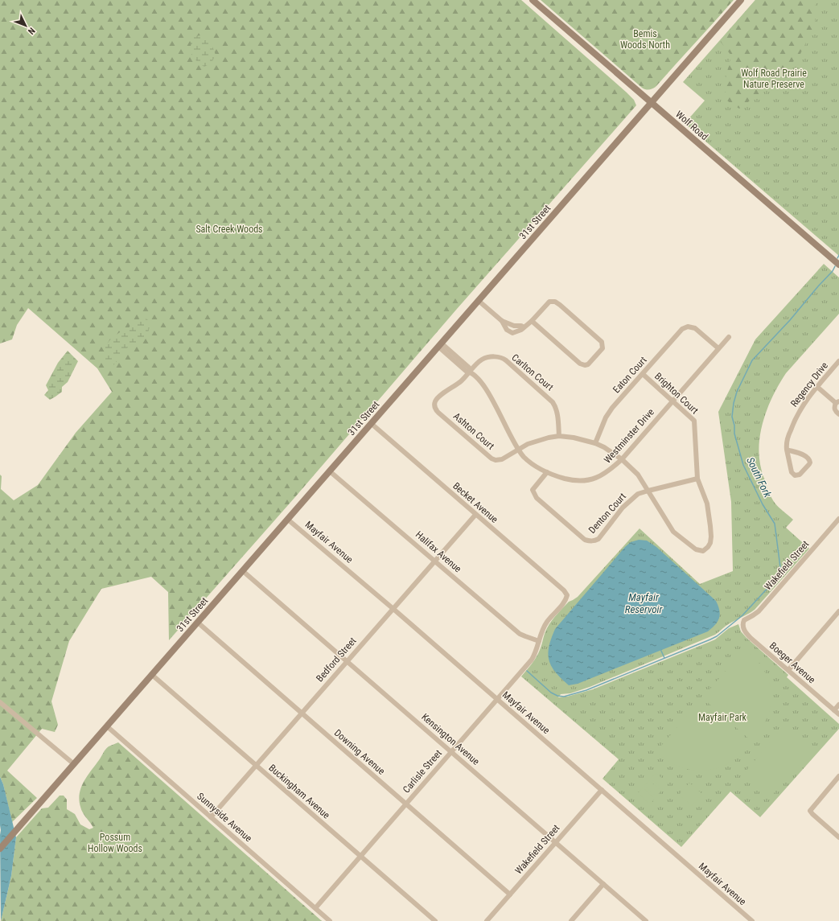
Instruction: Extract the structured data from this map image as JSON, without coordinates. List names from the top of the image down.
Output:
{
  "streets": {
    "main road": ["Wolf Road", "31st Street"],
    "street": [
      "Carlton Court",
      "Eaton Court",
      "Regency Drive",
      "Brighton Court",
      "Ashton Court",
      "Westminster Drive",
      "Becket Avenue",
      "Denton Court",
      "Mayfair Avenue",
      "Halifax Avenue",
      "Wakefield Street",
      "Bedford Street",
      "Boeger Avenue",
      "Kensington Avenue",
      "Downing Avenue",
      "Carlisle Street",
      "Buckingham Avenue",
      "Sunnyside Avenue"
    ]
  },
  "crossings": [
    ["Wolf Road", "31st Street"],
    ["31st Street", "Westminster Drive"],
    ["31st Street", "Becket Avenue"],
    ["31st Street", "Mayfair Avenue"],
    ["31st Street", "Halifax Avenue"],
    ["31st Street", "Kensington Avenue"],
    ["31st Street", "Downing Avenue"],
    ["31st Street", "Buckingham Avenue"],
    ["31st Street", "Sunnyside Avenue"],
    ["Carlton Court", "Ashton Court"],
    ["Carlton Court", "Westminster Drive"],
    ["Eaton Court", "Brighton Court"],
    ["Eaton Court", "Ashton Court"],
    ["Eaton Court", "Westminster Drive"],
    ["Brighton Court", "Ashton Court"],
    ["Brighton Court", "Westminster Drive"],
    ["Brighton Court", "Denton Court"],
    ["Ashton Court", "Westminster Drive"],
    ["Ashton Court", "Denton Court"],
    ["Westminster Drive", "Denton Court"],
    ["Becket Avenue", "Bedford Street"],
    ["Becket Avenue", "Carlisle Street"],
    ["Mayfair Avenue", "Wakefield Street"],
    ["Mayfair Avenue", "Bedford Street"],
    ["Mayfair Avenue", "Carlisle Street"],
    ["Halifax Avenue", "Bedford Street"],
    ["Halifax Avenue", "Carlisle Street"],
    ["Wakefield Street", "Boeger Avenue"],
    ["Wakefield Street", "Kensington Avenue"],
    ["Wakefield Street", "Downing Avenue"],
    ["Bedford Street", "Kensington Avenue"],
    ["Bedford Street", "Downing Avenue"],
    ["Bedford Street", "Buckingham Avenue"],
    ["Bedford Street", "Sunnyside Avenue"],
    ["Kensington Avenue", "Carlisle Street"],
    ["Downing Avenue", "Carlisle Street"],
    ["Carlisle Street", "Buckingham Avenue"],
    ["Carlisle Street", "Sunnyside Avenue"]
  ],
  "water": ["South Fork", "Mayfair Reservoir"],
  "parks": [
    "Bemis Woods North",
    "Wolf Road Prairie Nature Preserve",
    "Salt Creek Woods",
    "Mayfair Park",
    "Possum Hollow Woods"
  ],
  "north": "bottom right"
}
